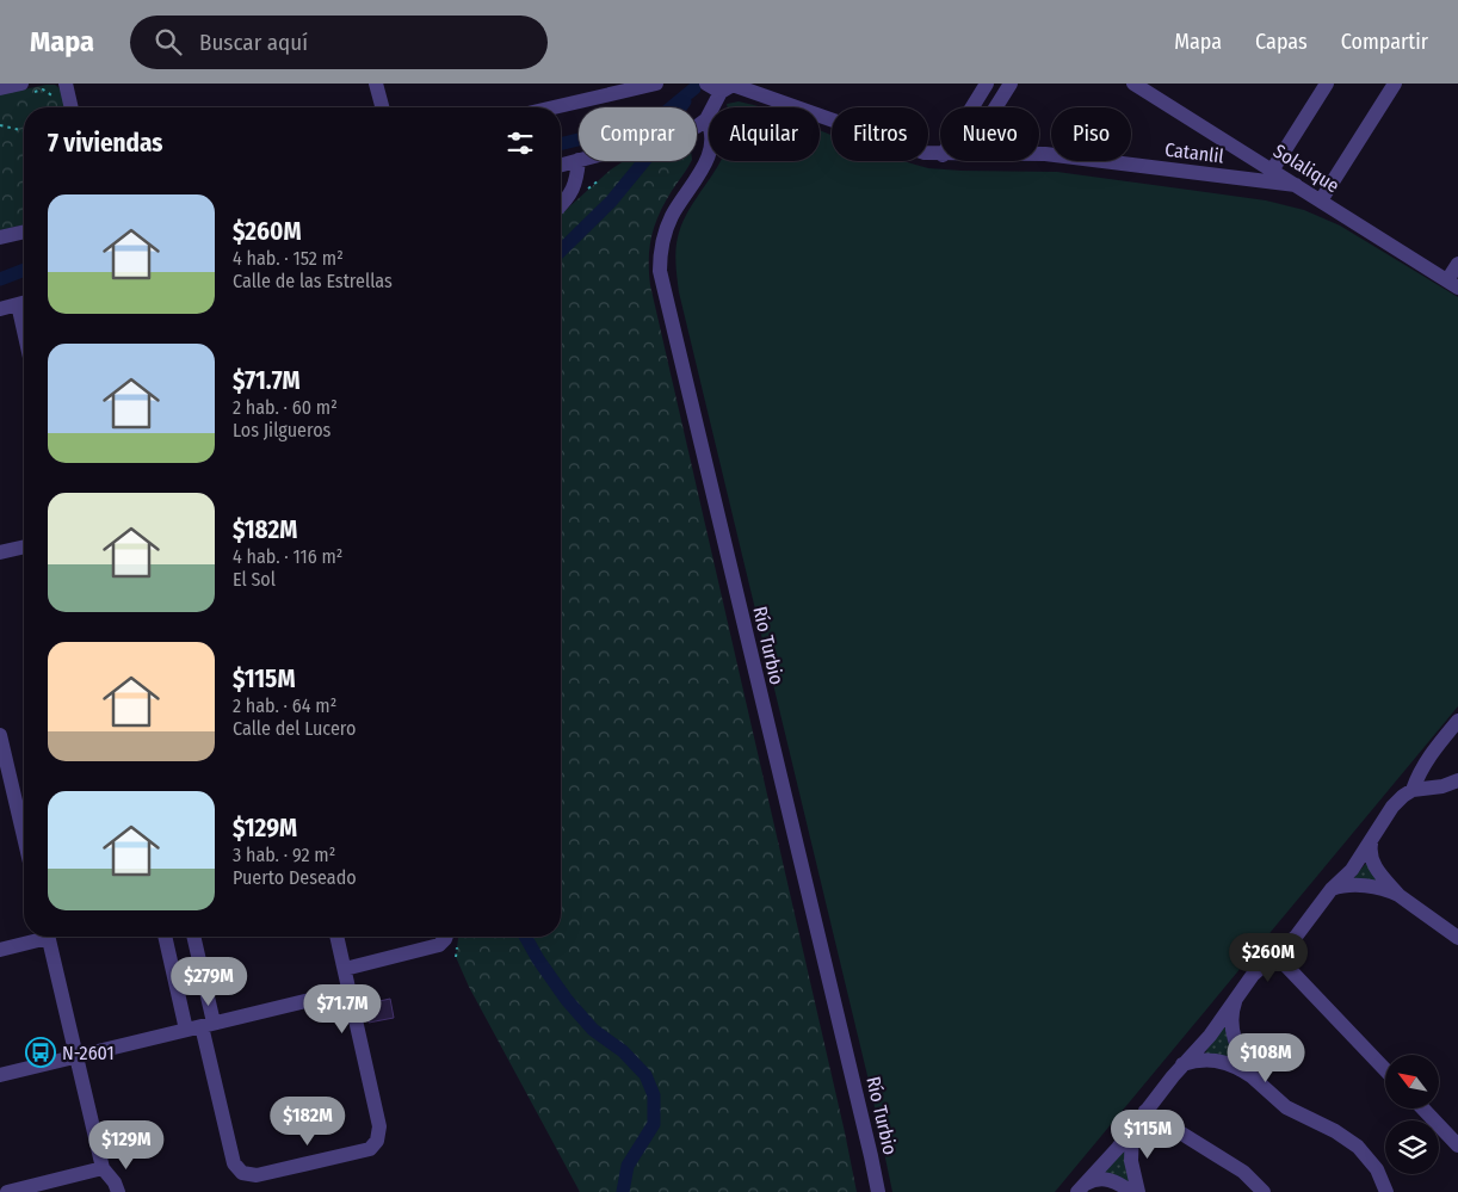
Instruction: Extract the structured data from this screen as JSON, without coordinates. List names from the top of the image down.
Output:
{
  "streets": {
    "street": ["Catanlil", "Solalique", "Río Turbio"]
  },
  "crossings": [
    ["Catanlil", "Solalique"]
  ],
  "places": {
    "bus stop": ["N-2601"]
  },
  "north": "top left",
  "page": {
    "header": "Mapa",
    "search": "Buscar aquí",
    "nav": ["Mapa", "Capas", "Compartir"],
    "chip": [
      "Comprar",
      "Alquilar",
      "Filtros",
      "Nuevo",
      "Piso"
    ],
    "heading": "7 viviendas",
    "list": [
      {
        "name": "$260M",
        "note": "4 hab. · 152 m² · Calle de las Estrellas"
      },
      {
        "name": "$71.7M",
        "note": "2 hab. · 60 m² · Los Jilgueros"
      },
      {
        "name": "$182M",
        "note": "4 hab. · 116 m² · El Sol"
      },
      {
        "name": "$115M",
        "note": "2 hab. · 64 m² · Calle del Lucero"
      },
      {
        "name": "$129M",
        "note": "3 hab. · 92 m² · Puerto Deseado"
      }
    ],
    "price": [
      "$260M",
      "$279M",
      "$71.7M",
      "$108M",
      "$182M",
      "$115M",
      "$129M"
    ]
  }
}
